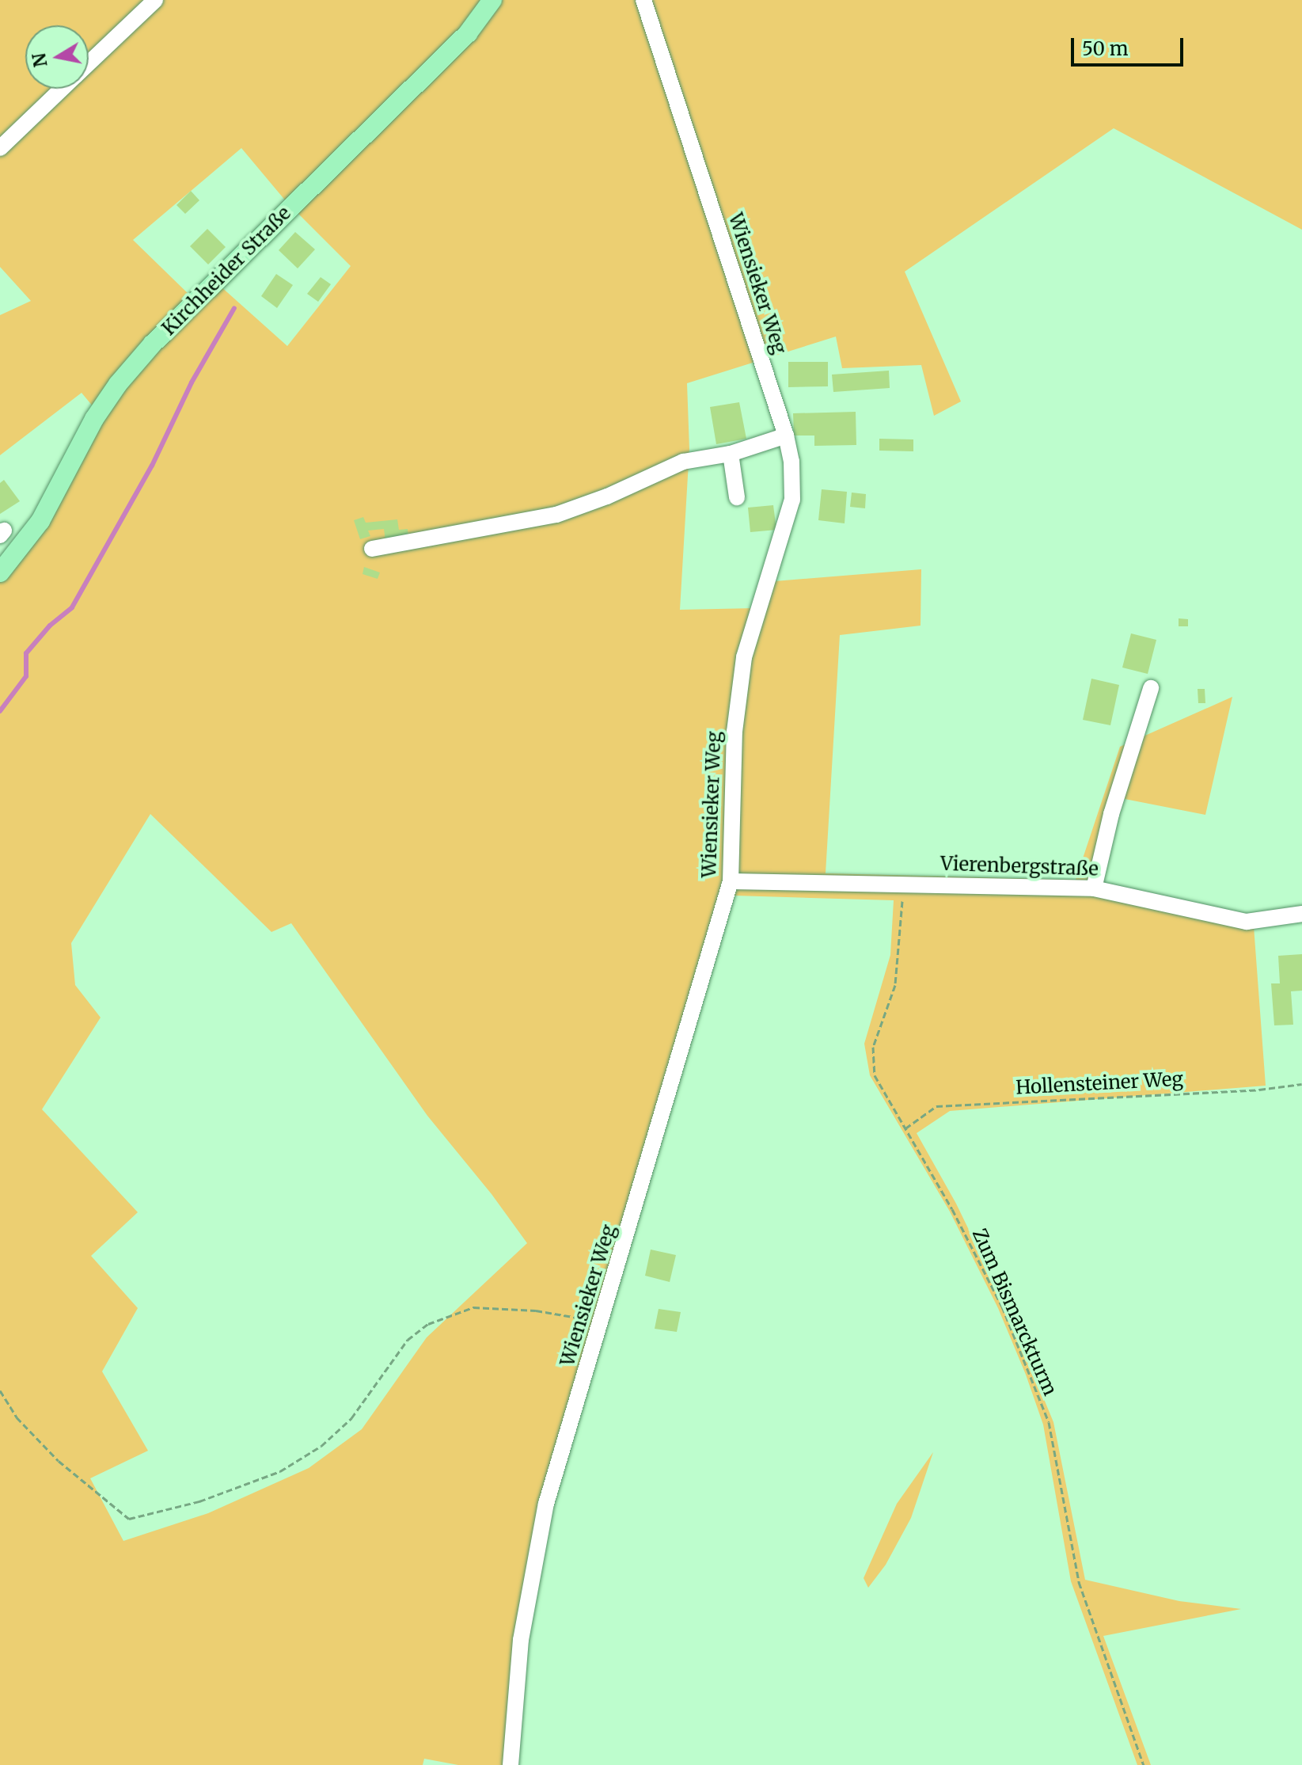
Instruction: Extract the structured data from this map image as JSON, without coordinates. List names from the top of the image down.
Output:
{
  "streets": {
    "main road": ["Kirchheider Straße"],
    "street": ["Wiensieker Weg", "Vierenbergstraße"],
    "path": ["Hollensteiner Weg", "Zum Bismarckturm"]
  },
  "crossings": [
    ["Wiensieker Weg", "Vierenbergstraße"],
    ["Vierenbergstraße", "Zum Bismarckturm"],
    ["Hollensteiner Weg", "Zum Bismarckturm"]
  ],
  "scale_bar": "50 m",
  "north": "left"
}
